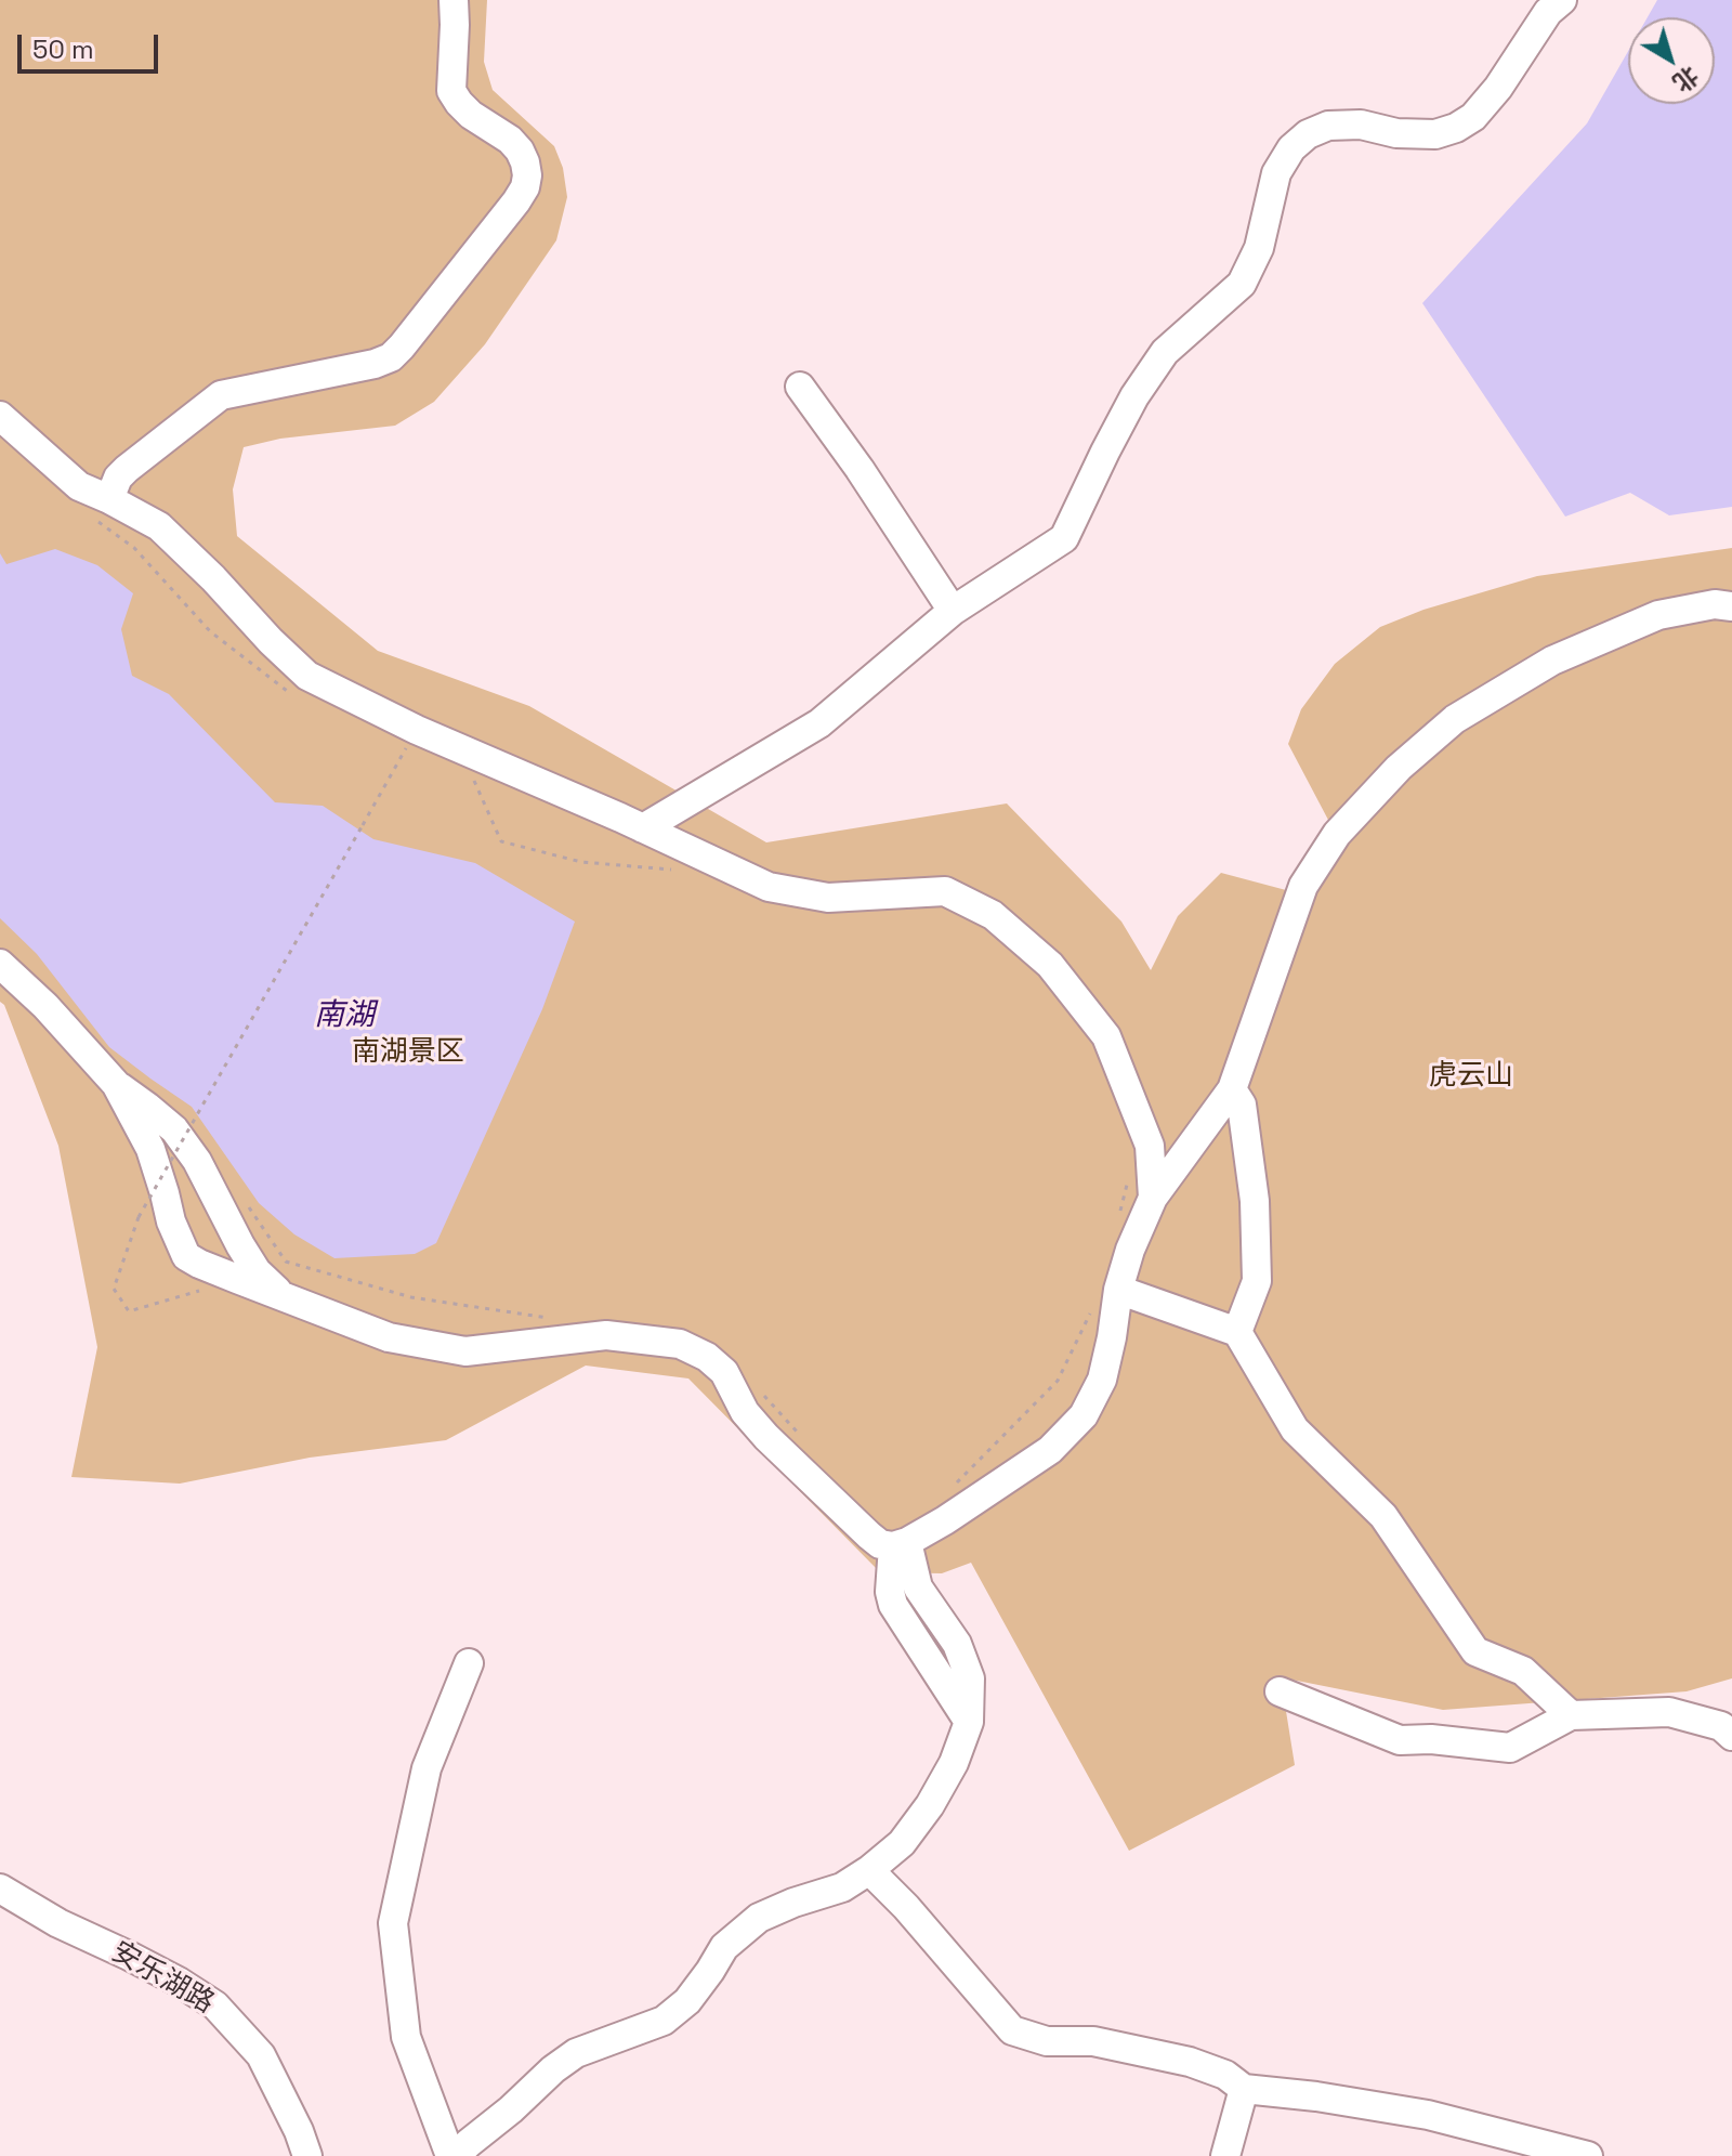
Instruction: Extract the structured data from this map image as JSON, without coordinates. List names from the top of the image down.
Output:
{
  "streets": {
    "street": ["安乐湖路"]
  },
  "water": ["南湖"],
  "parks": ["南湖景区", "虎云山"],
  "scale_bar": "50 m",
  "north": "bottom right"
}
